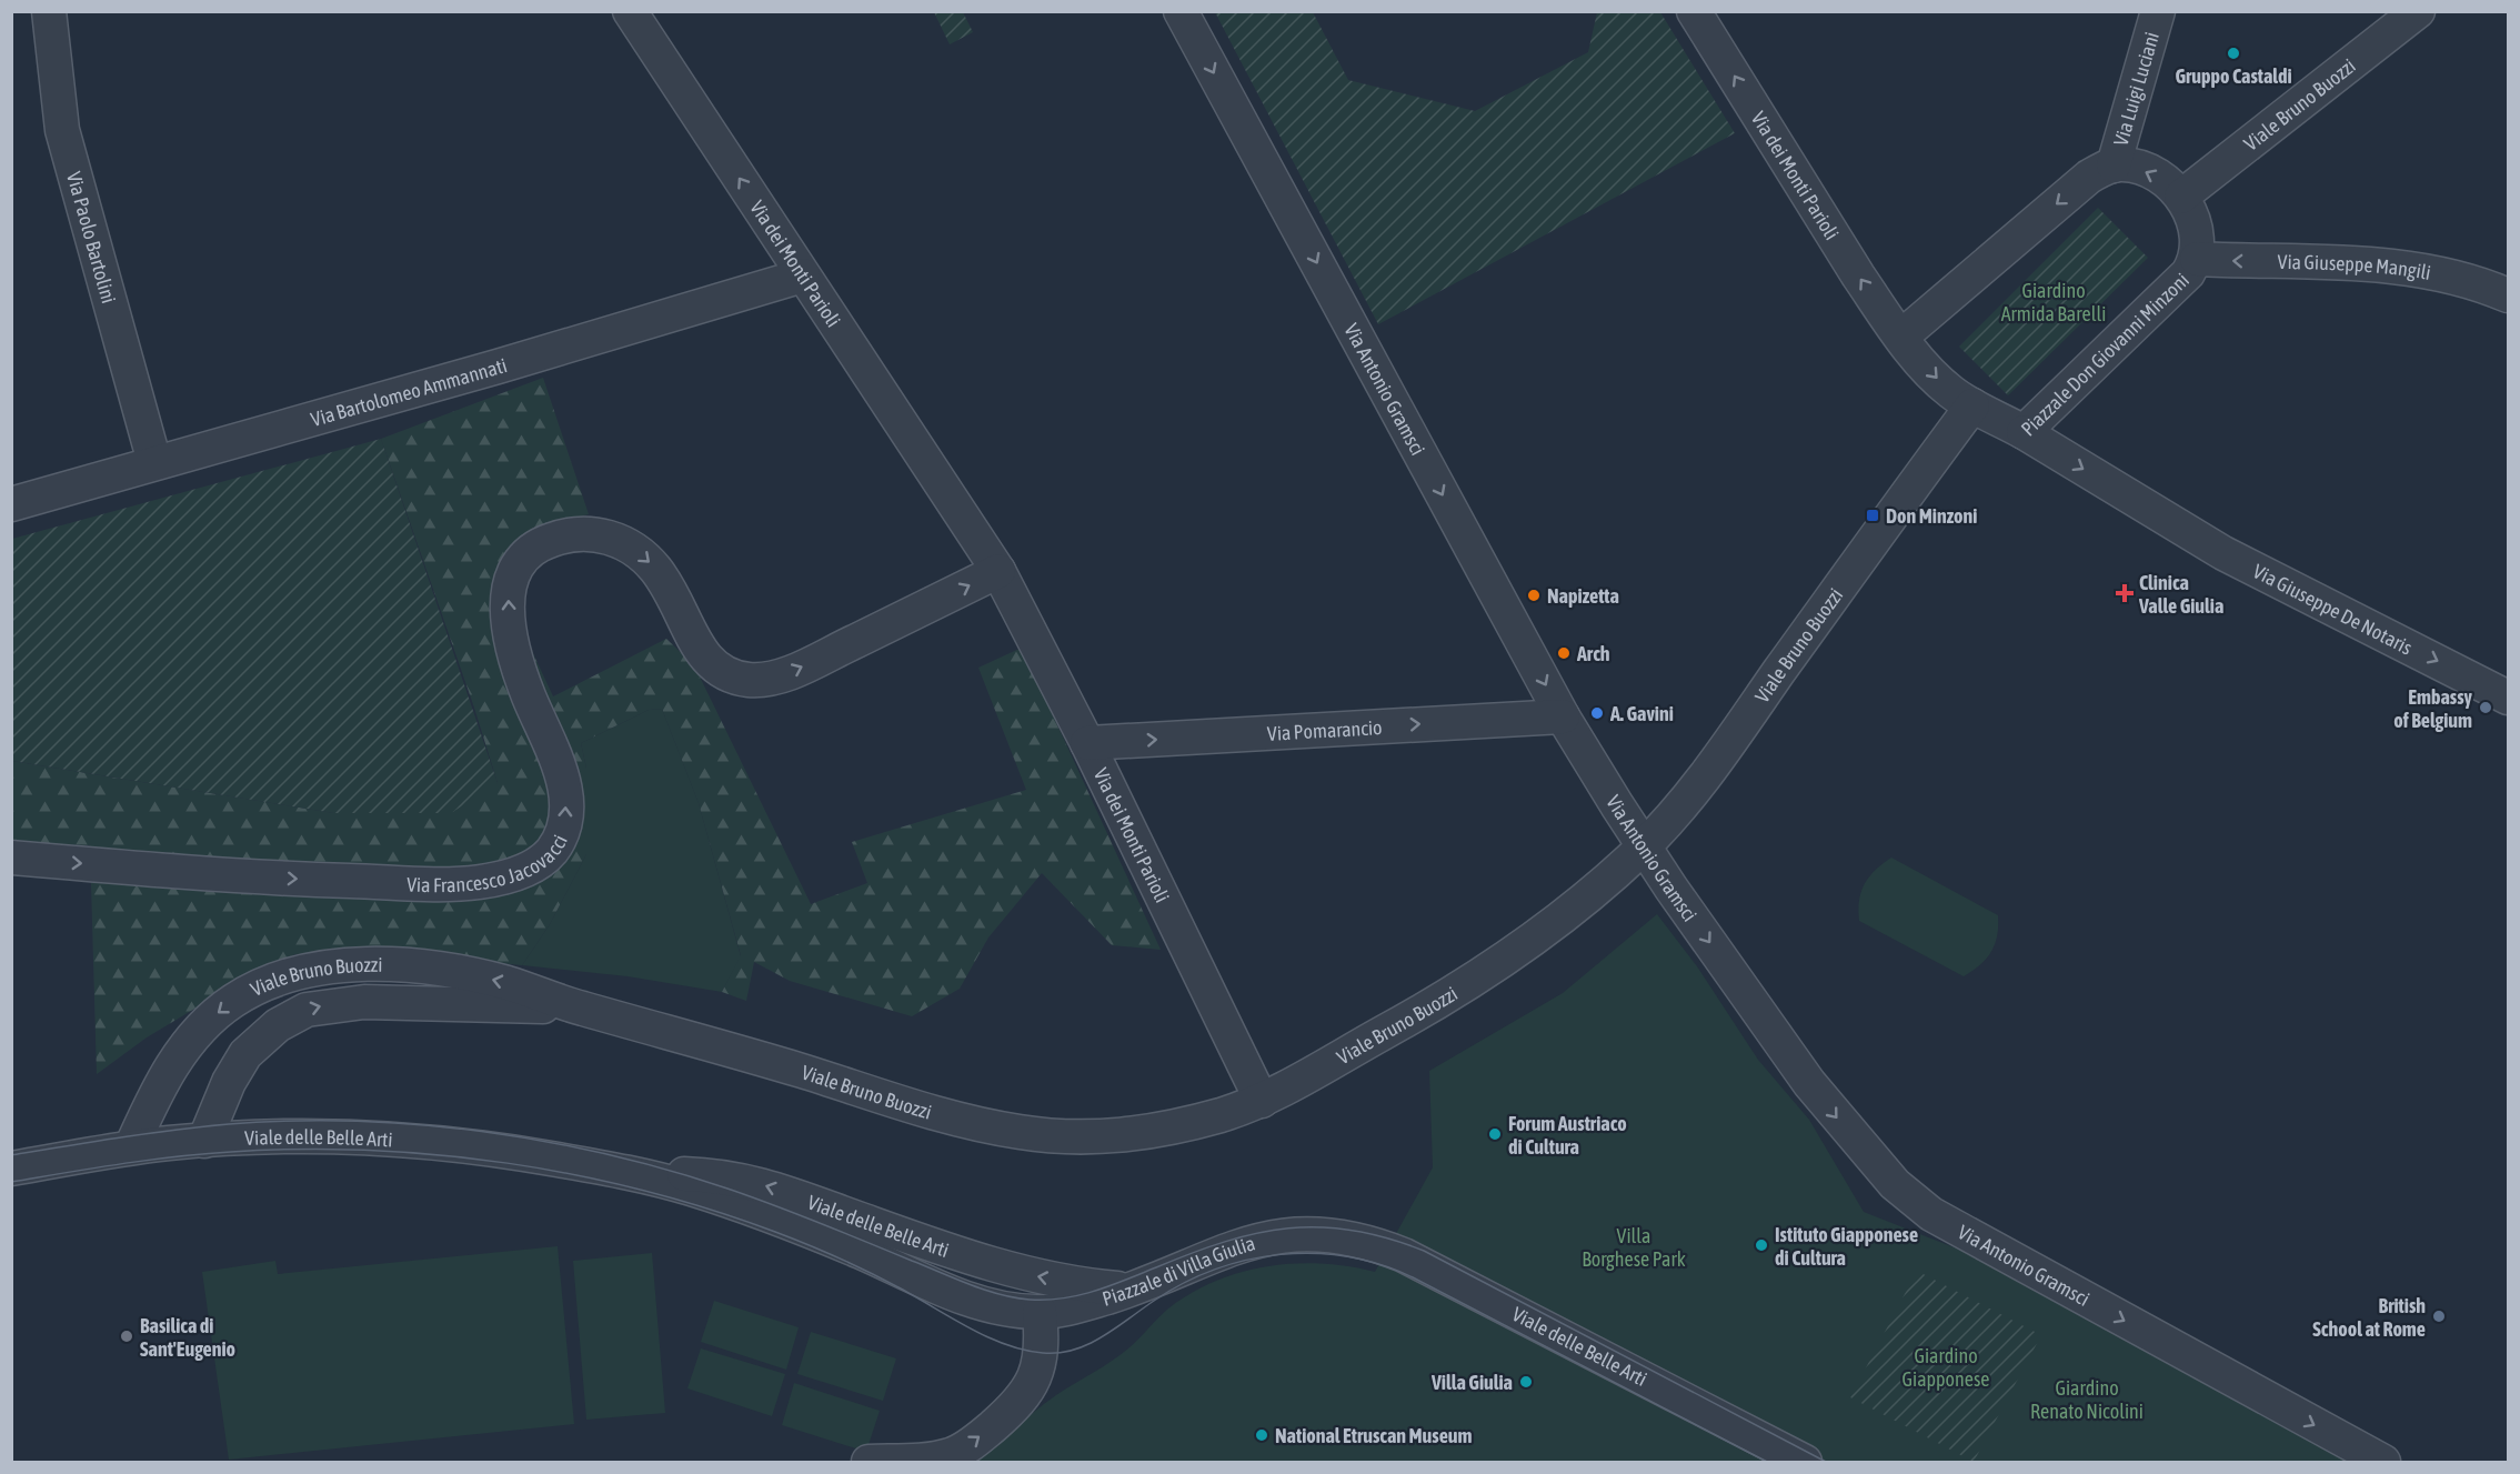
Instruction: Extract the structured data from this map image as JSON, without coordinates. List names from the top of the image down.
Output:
{
  "streets": {
    "street": [
      "Via Luigi Luciani",
      "Viale Bruno Buozzi",
      "Via dei Monti Parioli",
      "Via Paolo Bartolini",
      "Via Giuseppe Mangili",
      "Piazzale Don Giovanni Minzoni",
      "Via Antonio Gramsci",
      "Via Bartolomeo Ammannati",
      "Via Giuseppe De Notaris",
      "Via Pomarancio",
      "Via Francesco Jacovacci",
      "Viale delle Belle Arti",
      "Piazzale di Villa Giulia"
    ]
  },
  "crossings": [
    ["Via Luigi Luciani", "Piazzale Don Giovanni Minzoni"],
    ["Viale Bruno Buozzi", "Via dei Monti Parioli"],
    ["Viale Bruno Buozzi", "Piazzale Don Giovanni Minzoni"],
    ["Viale Bruno Buozzi", "Via Antonio Gramsci"],
    ["Viale Bruno Buozzi", "Viale delle Belle Arti"],
    ["Via dei Monti Parioli", "Piazzale Don Giovanni Minzoni"],
    ["Via dei Monti Parioli", "Via Bartolomeo Ammannati"],
    ["Via dei Monti Parioli", "Via Pomarancio"],
    ["Via dei Monti Parioli", "Via Francesco Jacovacci"],
    ["Via Paolo Bartolini", "Via Bartolomeo Ammannati"],
    ["Via Giuseppe Mangili", "Piazzale Don Giovanni Minzoni"],
    ["Piazzale Don Giovanni Minzoni", "Via Giuseppe De Notaris"],
    ["Via Antonio Gramsci", "Via Pomarancio"],
    ["Viale delle Belle Arti", "Piazzale di Villa Giulia"]
  ],
  "one_way": [
    "Via dei Monti Parioli",
    "Via Giuseppe Mangili",
    "Via Antonio Gramsci",
    "Via Giuseppe De Notaris",
    "Via Pomarancio"
  ],
  "parks": [
    "Giardino Armida Barelli",
    "Villa Borghese Park",
    "Giardino Giapponese",
    "Giardino Renato Nicolini"
  ],
  "places": {
    "other": [
      "Gruppo Castaldi",
      "Napizetta",
      "Arch",
      "Embassy of Belgium",
      "A. Gavini",
      "Forum Austriaco di Cultura",
      "Istituto Giapponese di Cultura",
      "British School at Rome",
      "Basilica di Sant'Eugenio",
      "Villa Giulia",
      "National Etruscan Museum"
    ],
    "transit": ["Don Minzoni"],
    "health": ["Clinica Valle Giulia"]
  }
}
